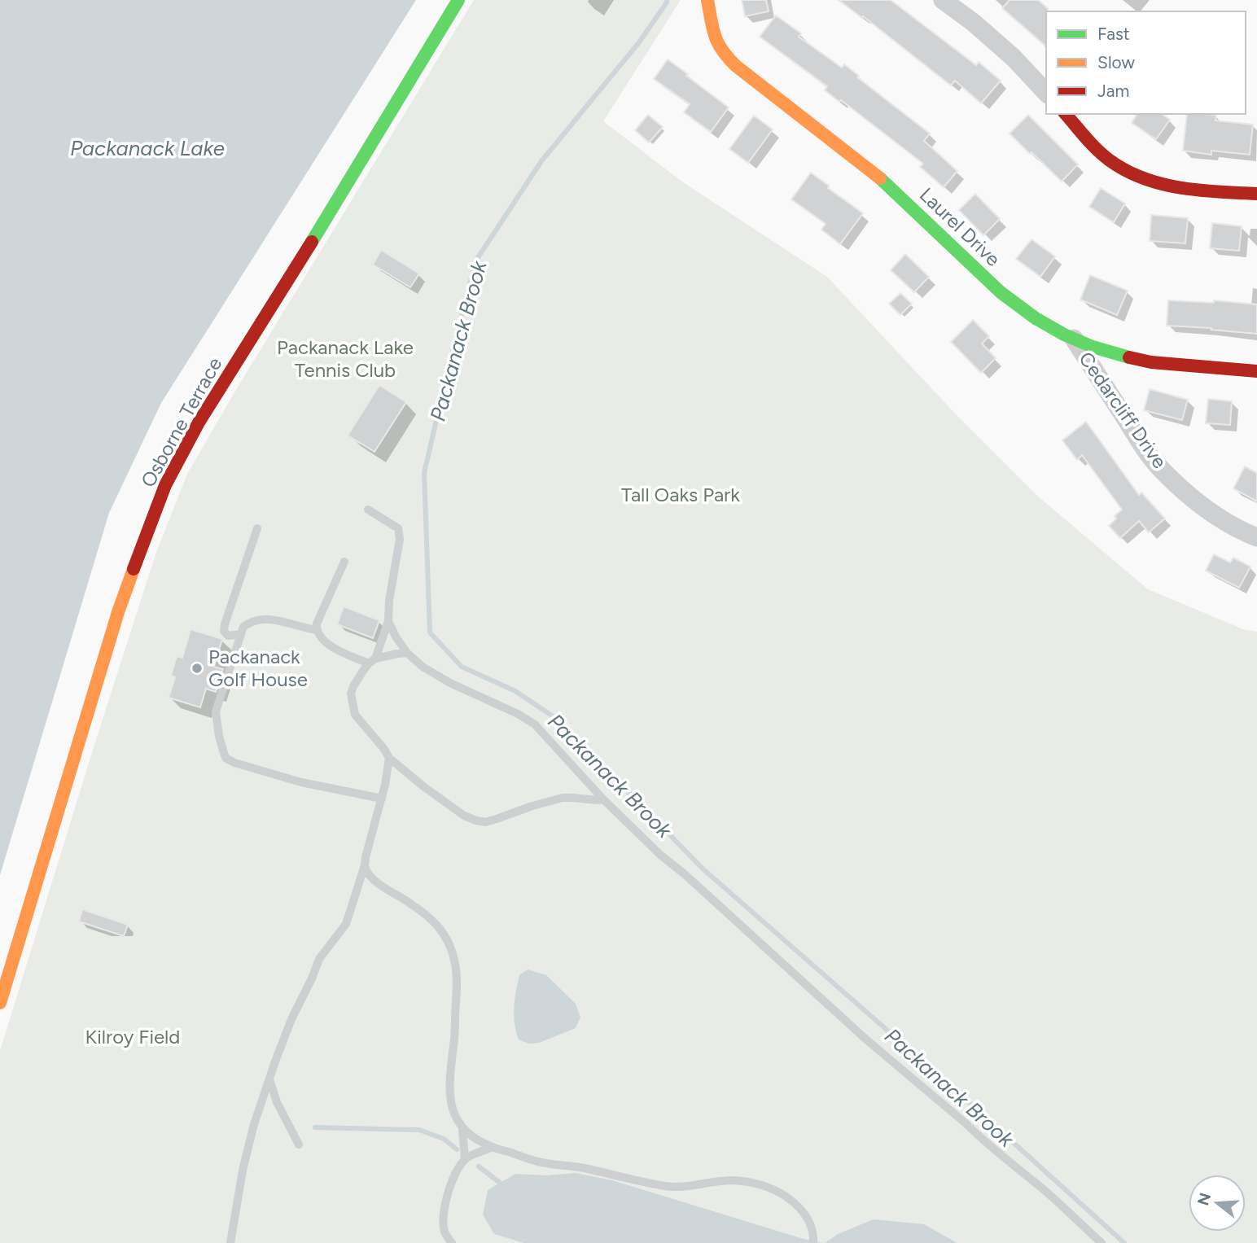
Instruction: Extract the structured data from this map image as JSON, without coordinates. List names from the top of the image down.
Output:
{
  "streets": {
    "street": ["Laurel Drive", "Cedarcliff Drive", "Osborne Terrace"]
  },
  "crossings": [
    ["Laurel Drive", "Cedarcliff Drive"]
  ],
  "water": ["Packanack Lake", "Packanack Brook"],
  "parks": ["Packanack Lake Tennis Club", "Tall Oaks Park", "Kilroy Field"],
  "places": ["Packanack Golf House"],
  "legend": ["Fast", "Slow", "Jam"],
  "north": "left"
}
